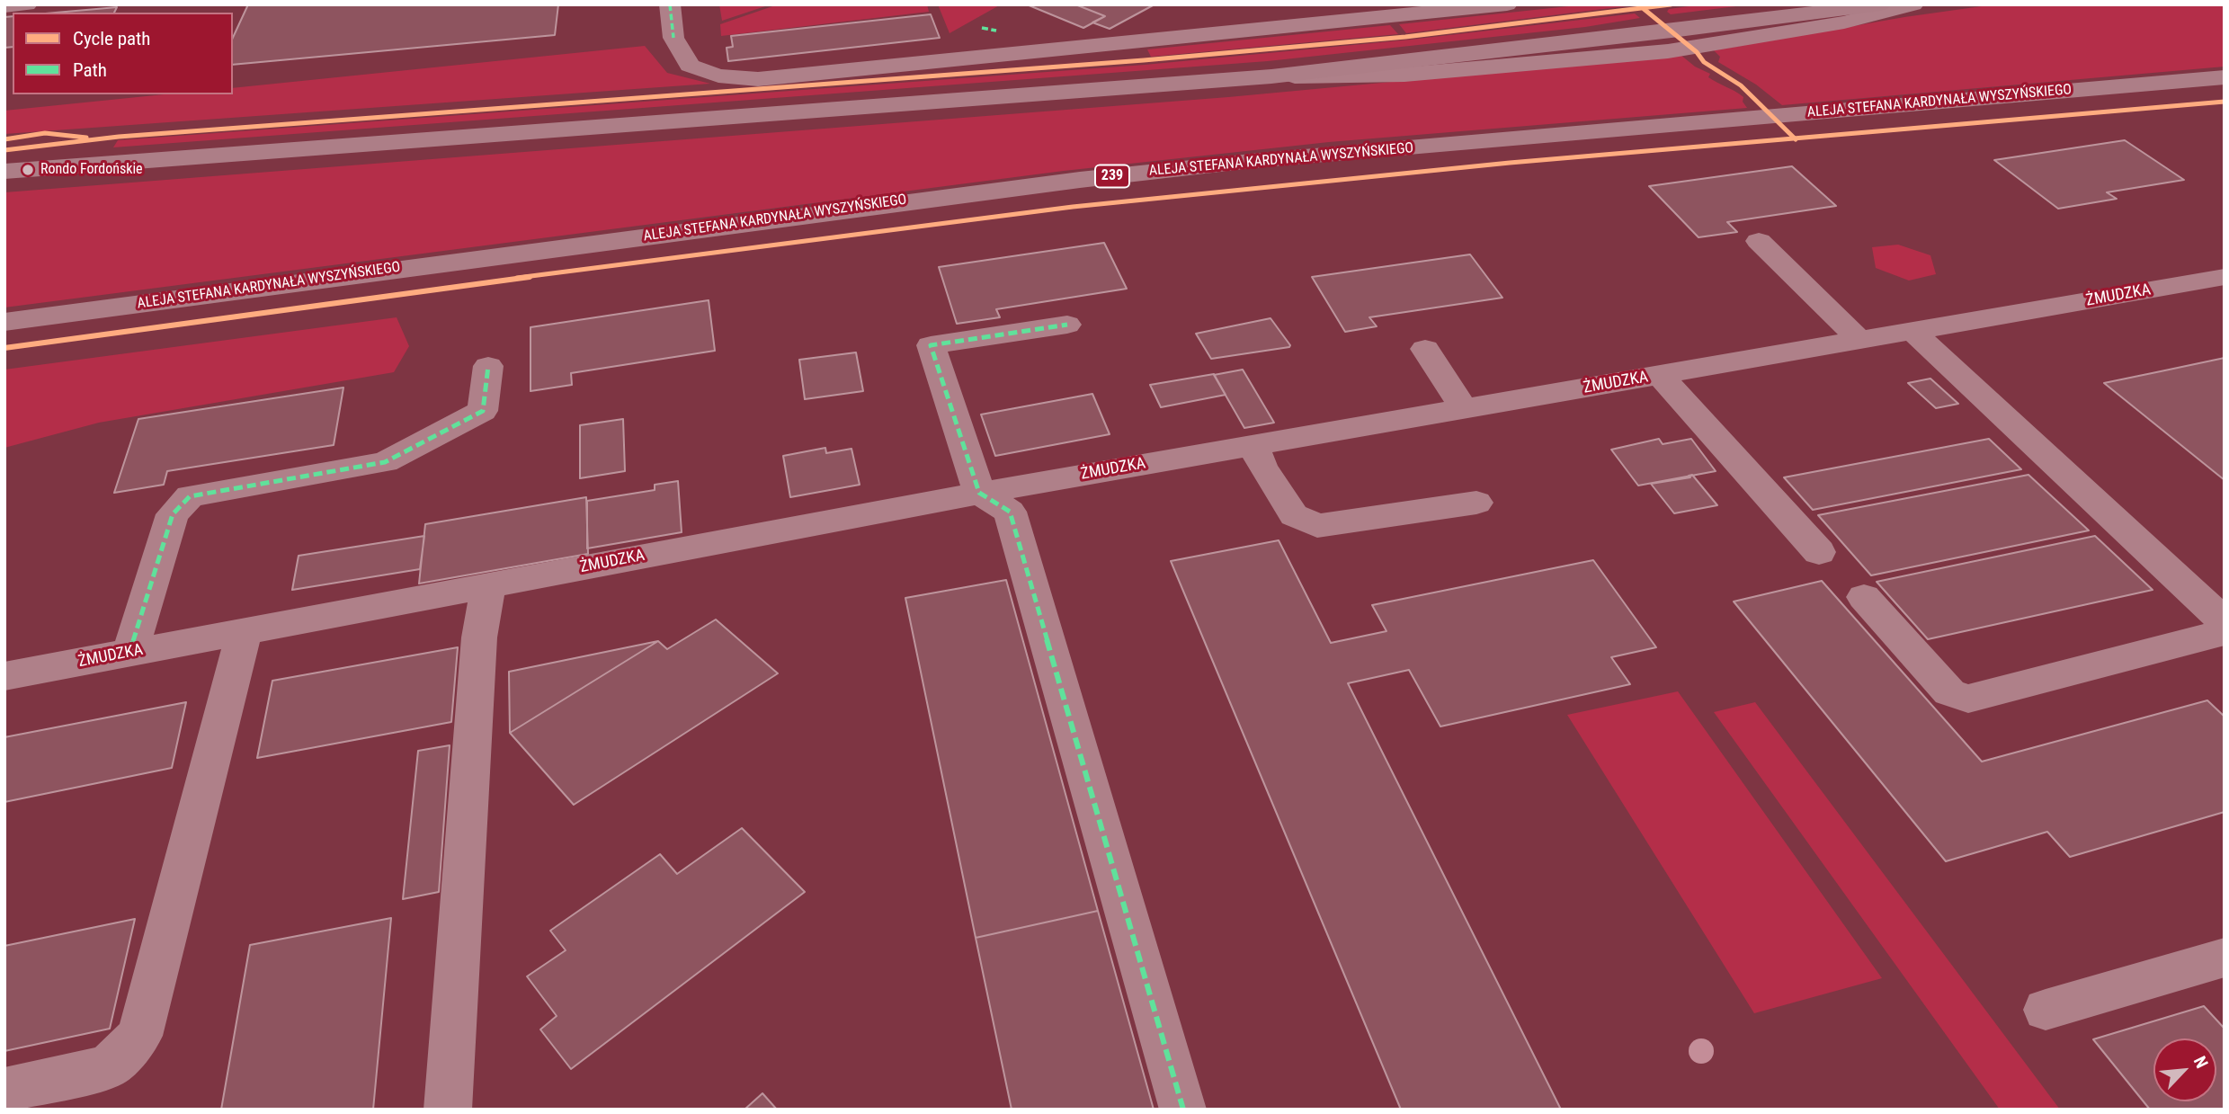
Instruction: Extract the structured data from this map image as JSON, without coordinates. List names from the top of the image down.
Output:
{
  "streets": {
    "main road": ["ALEJA STEFANA KARDYNAŁA WYSZYŃSKIEGO", "239"],
    "street": ["ŻMUDZKA"]
  },
  "places": ["Rondo Fordońskie"],
  "legend": ["Cycle path", "Path"],
  "north": "top right"
}
